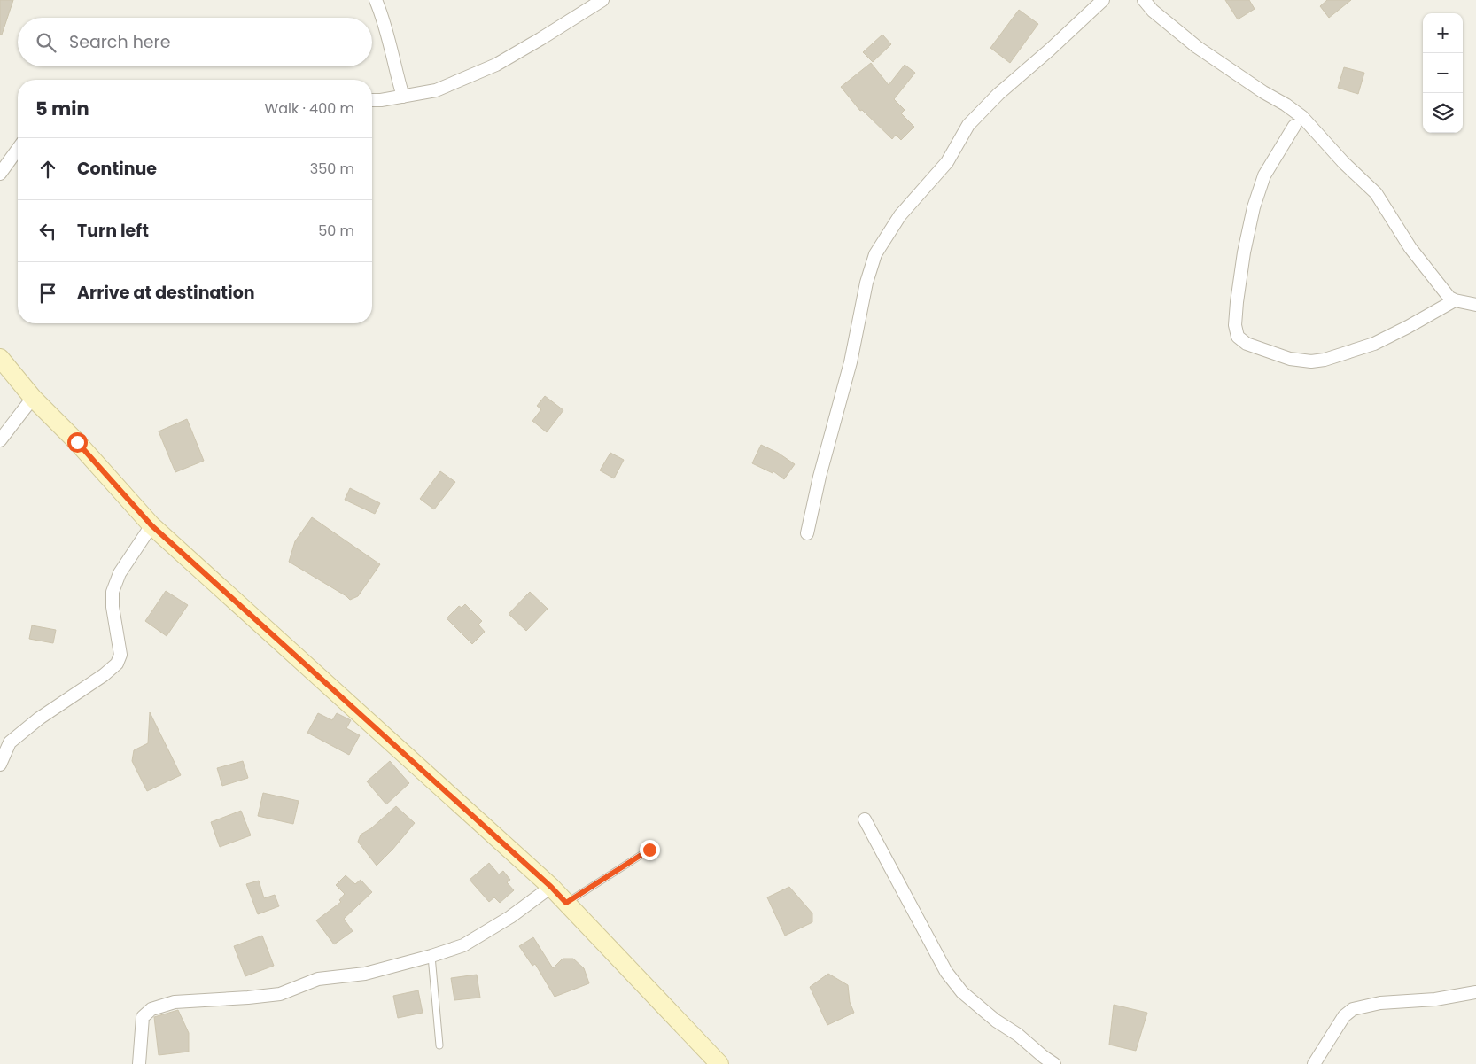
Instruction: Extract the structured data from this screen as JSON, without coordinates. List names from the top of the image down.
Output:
{
  "page": {
    "map_buttons": ["+", "−"],
    "search": "Search here",
    "heading": ["5 min", "Walk · 400 m"],
    "list": [
      ["Continue", "350 m"],
      ["Turn left", "50 m"],
      "Arrive at destination"
    ]
  }
}
